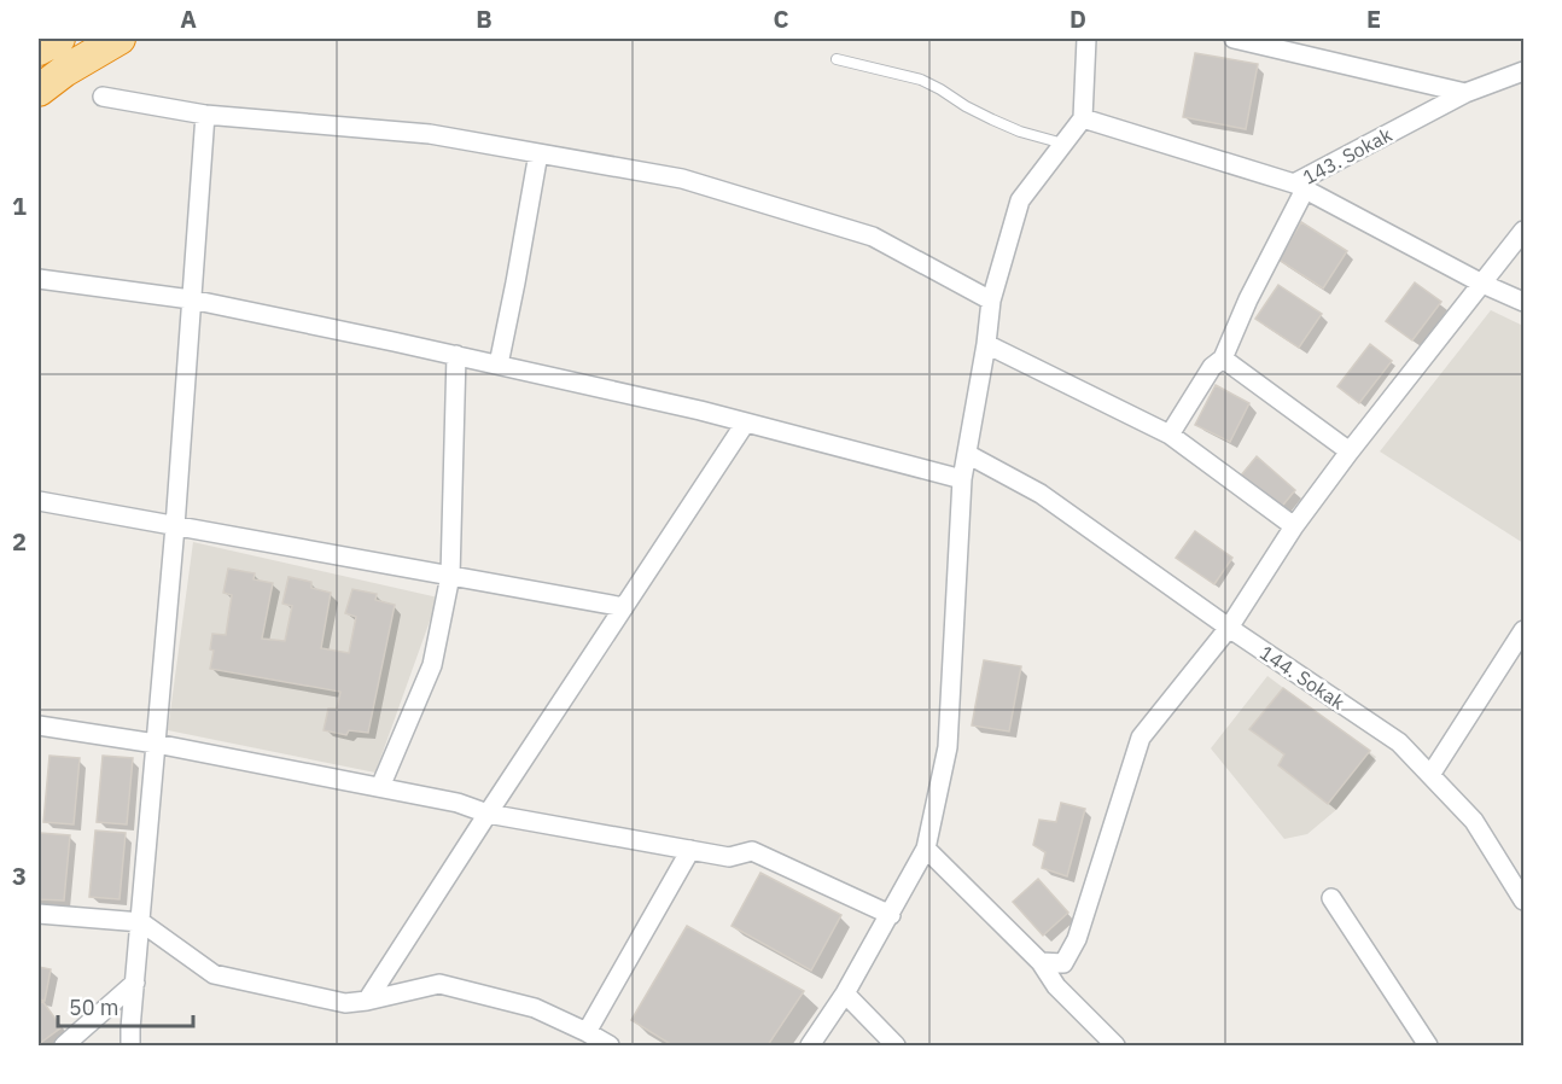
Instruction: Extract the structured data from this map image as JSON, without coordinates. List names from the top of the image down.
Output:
{
  "streets": {
    "street": ["143. Sokak", "144. Sokak"]
  },
  "scale_bar": "50 m",
  "grid": {
    "columns": [
      "A",
      "B",
      "C",
      "D",
      "E"
    ],
    "rows": ["1", "2", "3"]
  }
}
